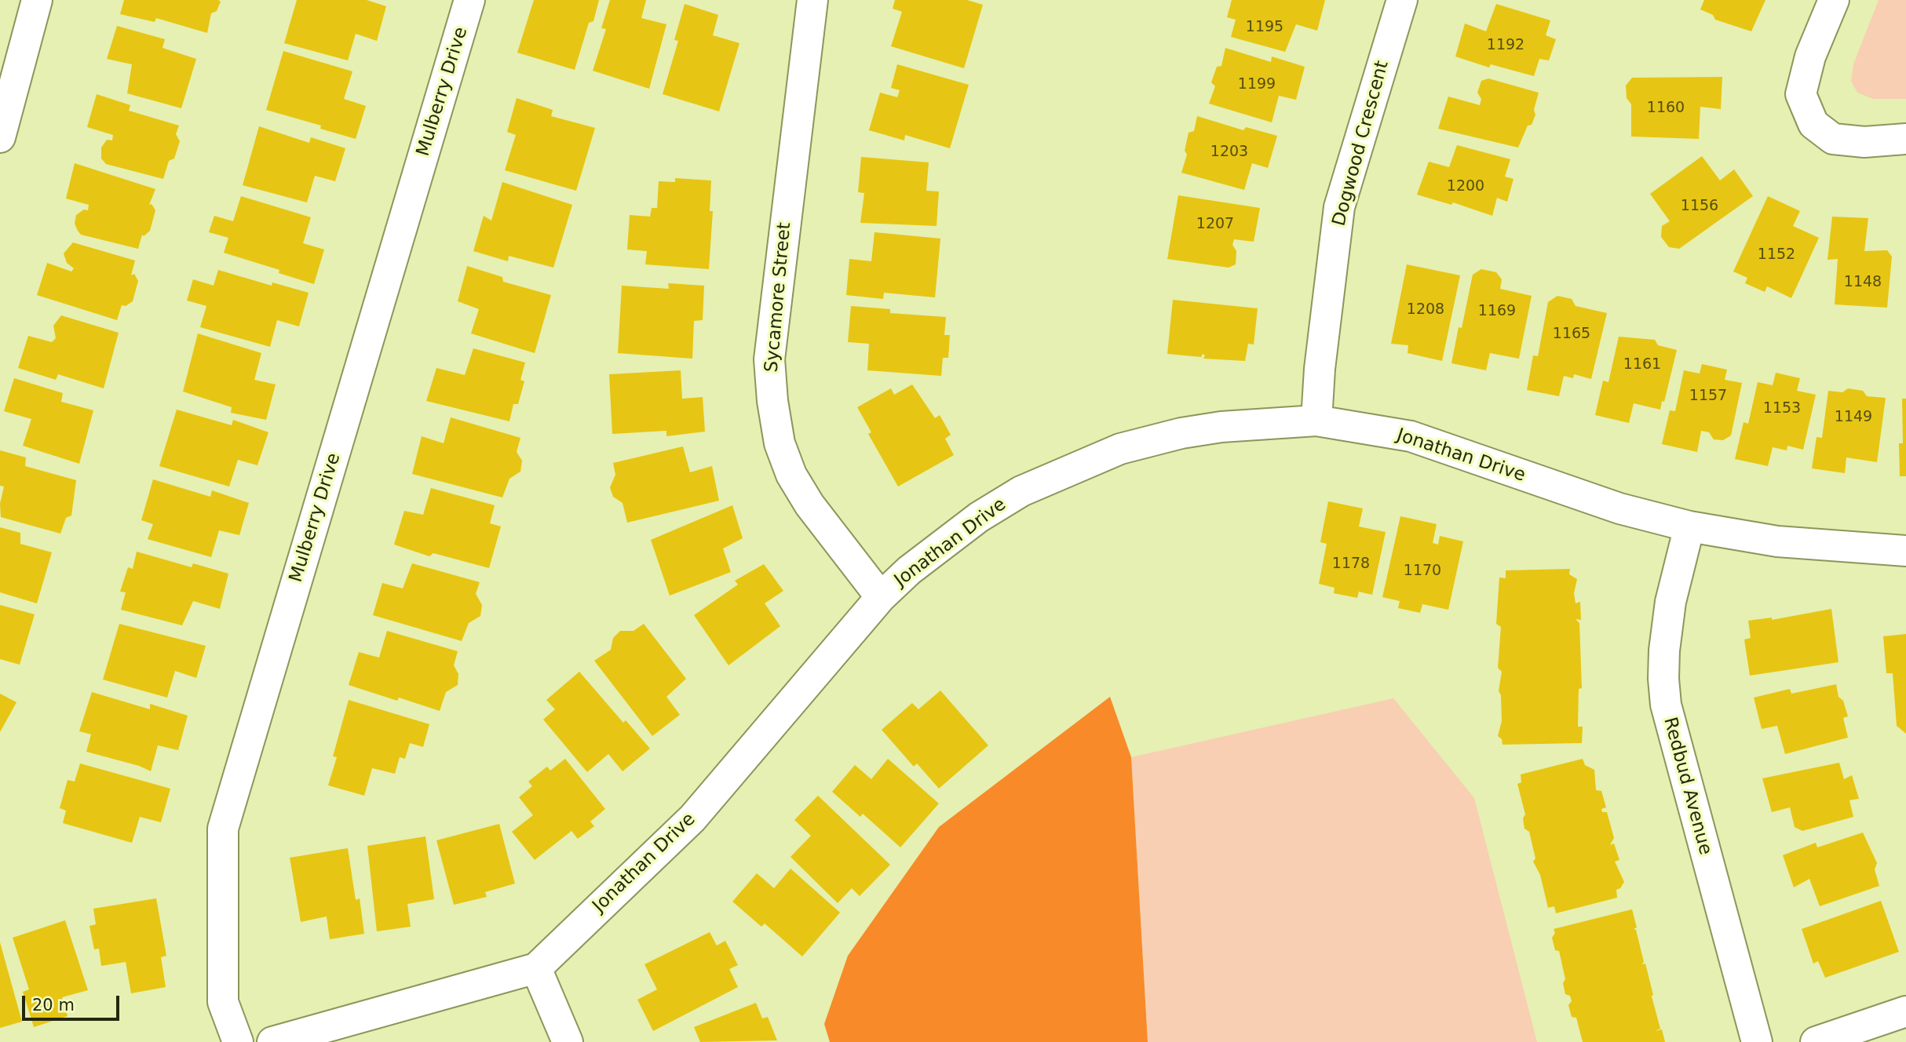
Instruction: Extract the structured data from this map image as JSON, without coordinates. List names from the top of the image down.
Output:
{
  "streets": {
    "street": [
      "Mulberry Drive",
      "Dogwood Crescent",
      "Sycamore Street",
      "Jonathan Drive",
      "Redbud Avenue"
    ]
  },
  "crossings": [
    ["Dogwood Crescent", "Jonathan Drive"],
    ["Sycamore Street", "Jonathan Drive"],
    ["Jonathan Drive", "Redbud Avenue"]
  ],
  "house_numbers": [
    "1195",
    "1192",
    "1199",
    "1160",
    "1203",
    "1200",
    "1156",
    "1207",
    "1152",
    "1148",
    "1208",
    "1169",
    "1165",
    "1161",
    "1157",
    "1153",
    "1149",
    "1178",
    "1170"
  ],
  "scale_bar": "20 m"
}
